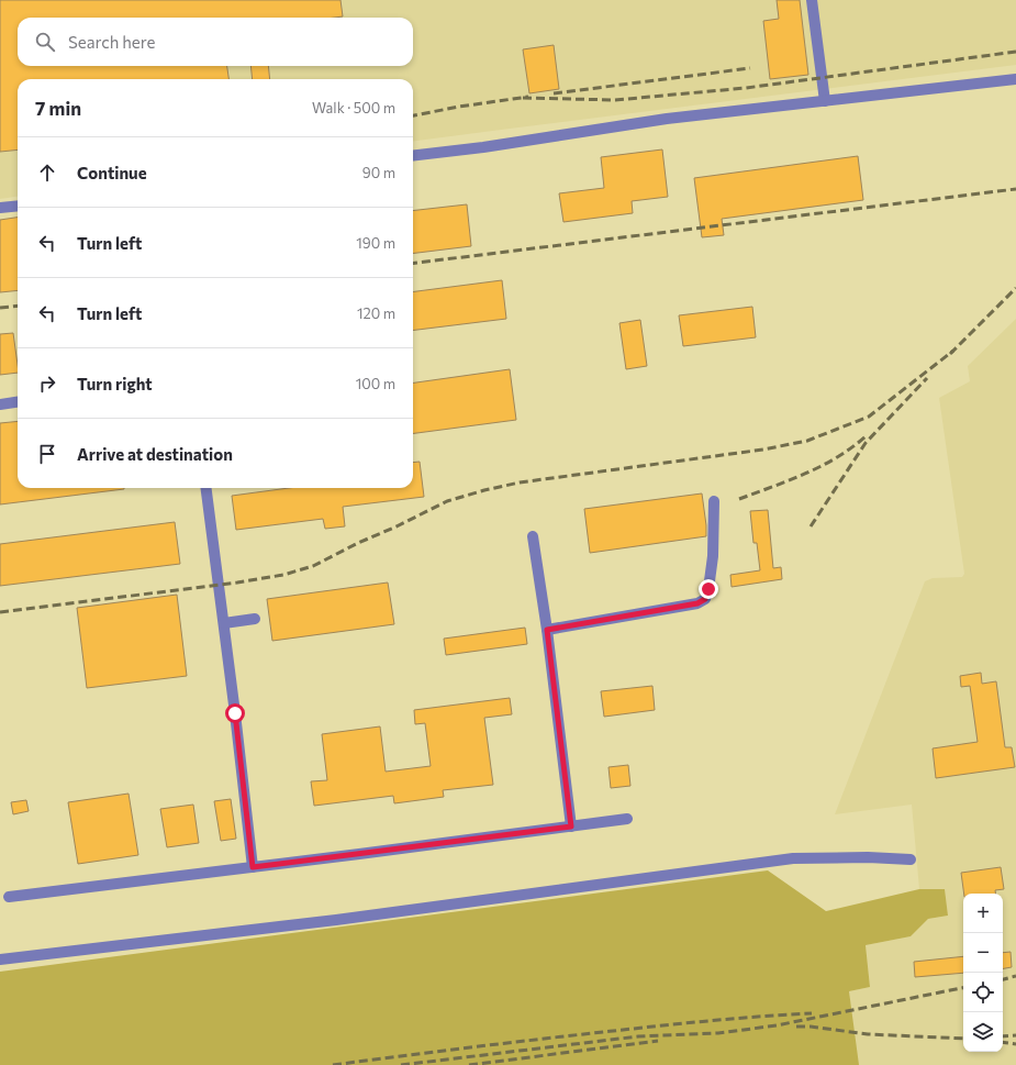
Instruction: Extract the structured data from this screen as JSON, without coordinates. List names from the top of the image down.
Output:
{
  "page": {
    "search": "Search here",
    "heading": ["7 min", "Walk · 500 m"],
    "list": [
      ["Continue", "90 m"],
      ["Turn left", "190 m"],
      ["Turn left", "120 m"],
      ["Turn right", "100 m"],
      "Arrive at destination"
    ],
    "map_buttons": ["+", "−"]
  }
}
